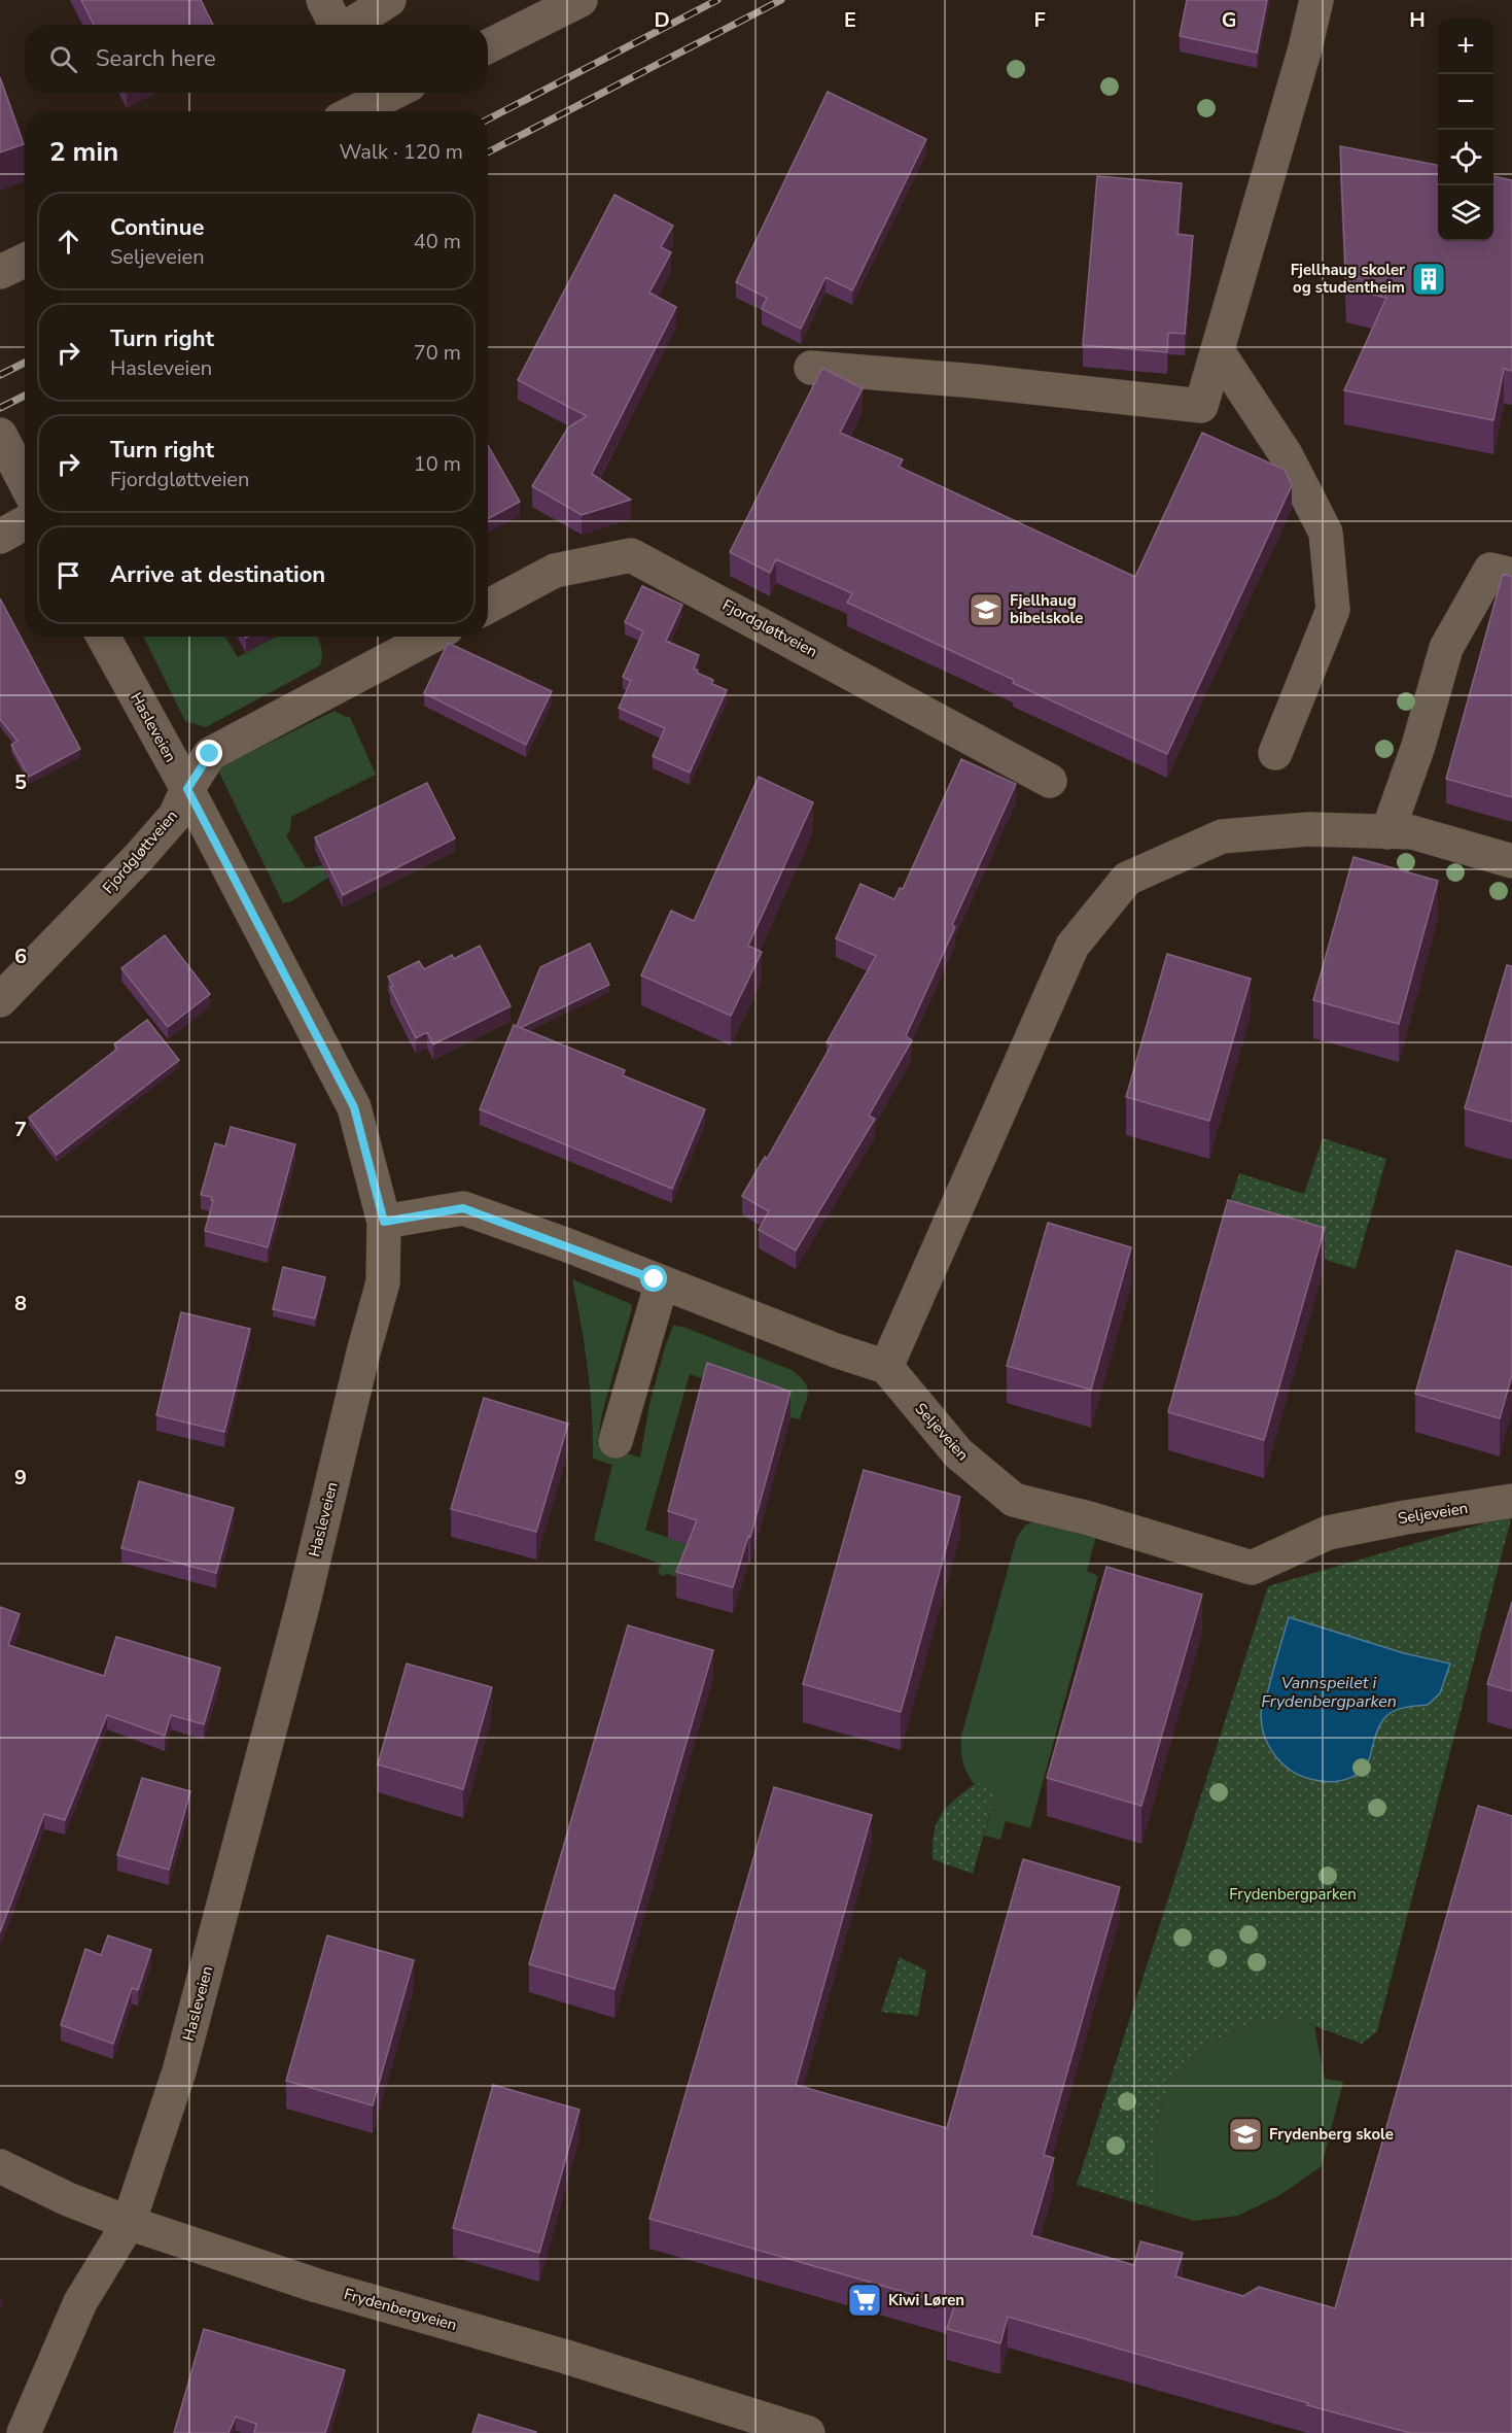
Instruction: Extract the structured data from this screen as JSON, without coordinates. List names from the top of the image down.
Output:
{
  "streets": {
    "street": [
      "Fjordgløttveien",
      "Hasleveien",
      "Seljeveien",
      "Frydenbergveien"
    ]
  },
  "crossings": [
    ["Fjordgløttveien", "Hasleveien"],
    ["Hasleveien", "Seljeveien"],
    ["Hasleveien", "Frydenbergveien"]
  ],
  "water": ["Vannspeilet i Frydenbergparken"],
  "parks": ["Frydenbergparken"],
  "places": {
    "building": ["Fjellhaug skoler og studentheim"],
    "school or university": ["Fjellhaug bibelskole", "Frydenberg skole"],
    "supermarket": ["Kiwi Løren"]
  },
  "page": {
    "map_buttons": ["+", "−"],
    "search": "Search here",
    "heading": ["2 min", "Walk · 120 m"],
    "list": [
      ["Continue", "Seljeveien", "40 m"],
      ["Turn right", "Hasleveien", "70 m"],
      ["Turn right", "Fjordgløttveien", "10 m"],
      "Arrive at destination"
    ]
  },
  "grid": {
    "columns": [
      "D",
      "E",
      "F",
      "G",
      "H"
    ],
    "rows": [
      "5",
      "6",
      "7",
      "8",
      "9"
    ]
  }
}
